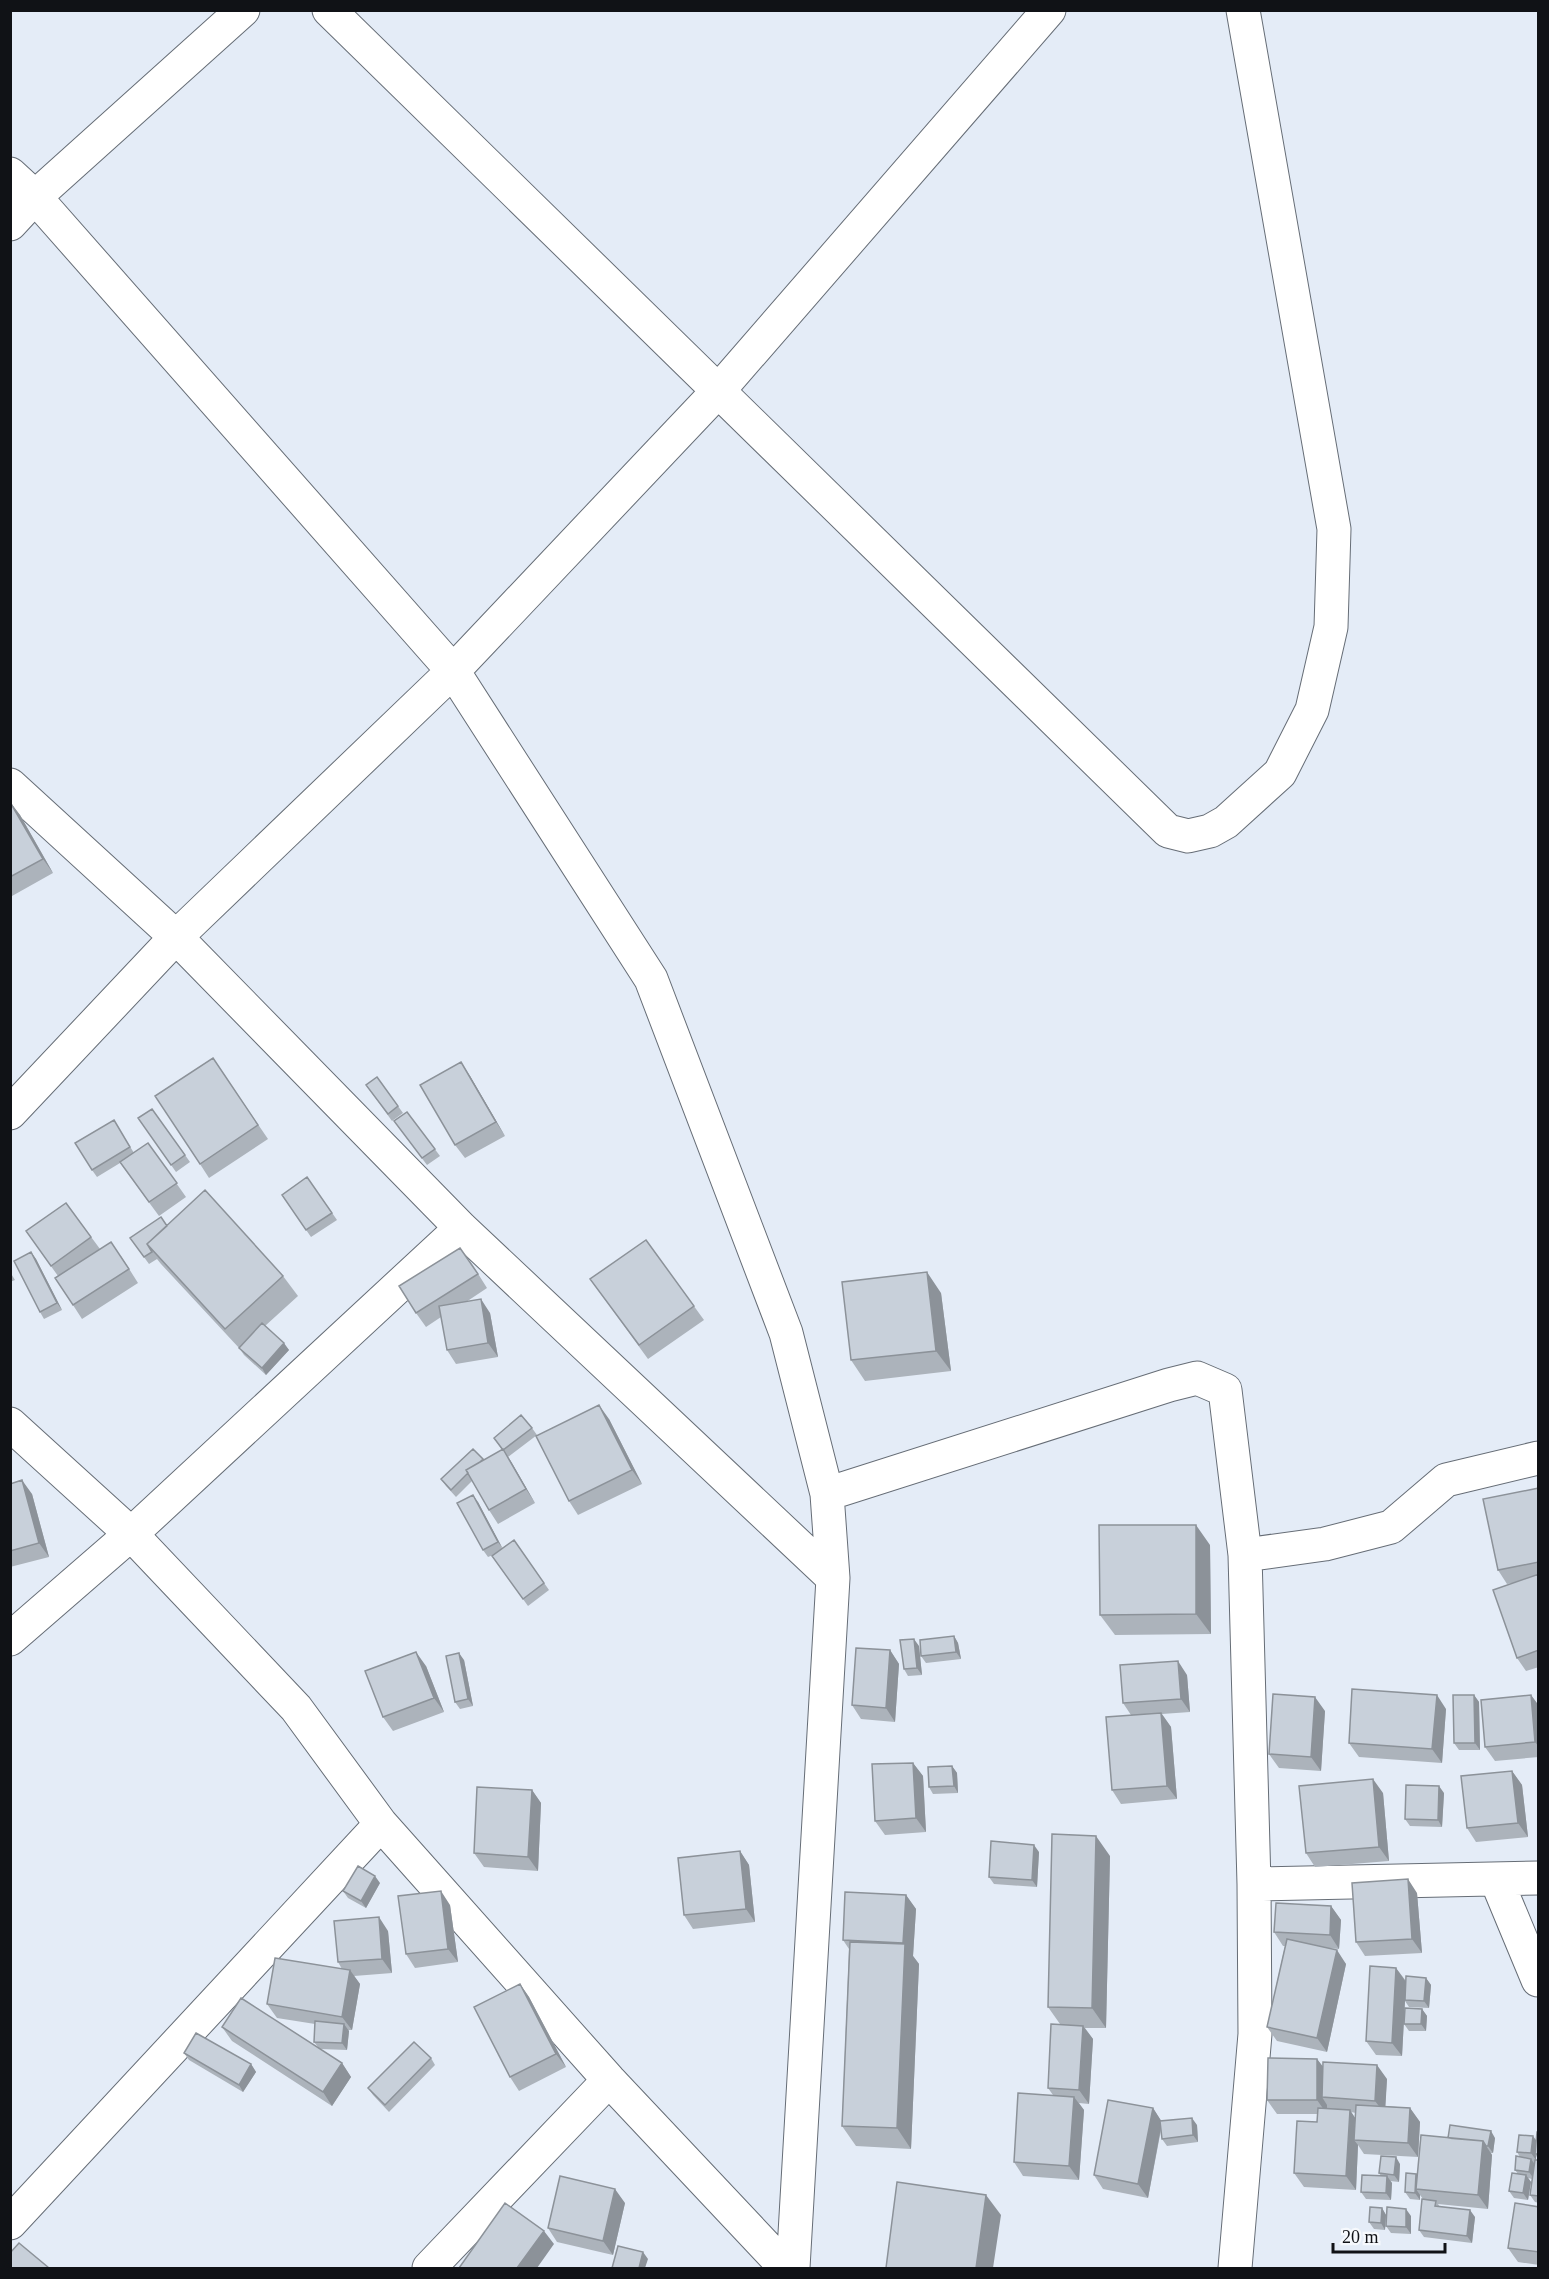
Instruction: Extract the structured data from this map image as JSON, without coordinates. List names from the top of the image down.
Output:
{
  "scale_bar": "20 m"
}
